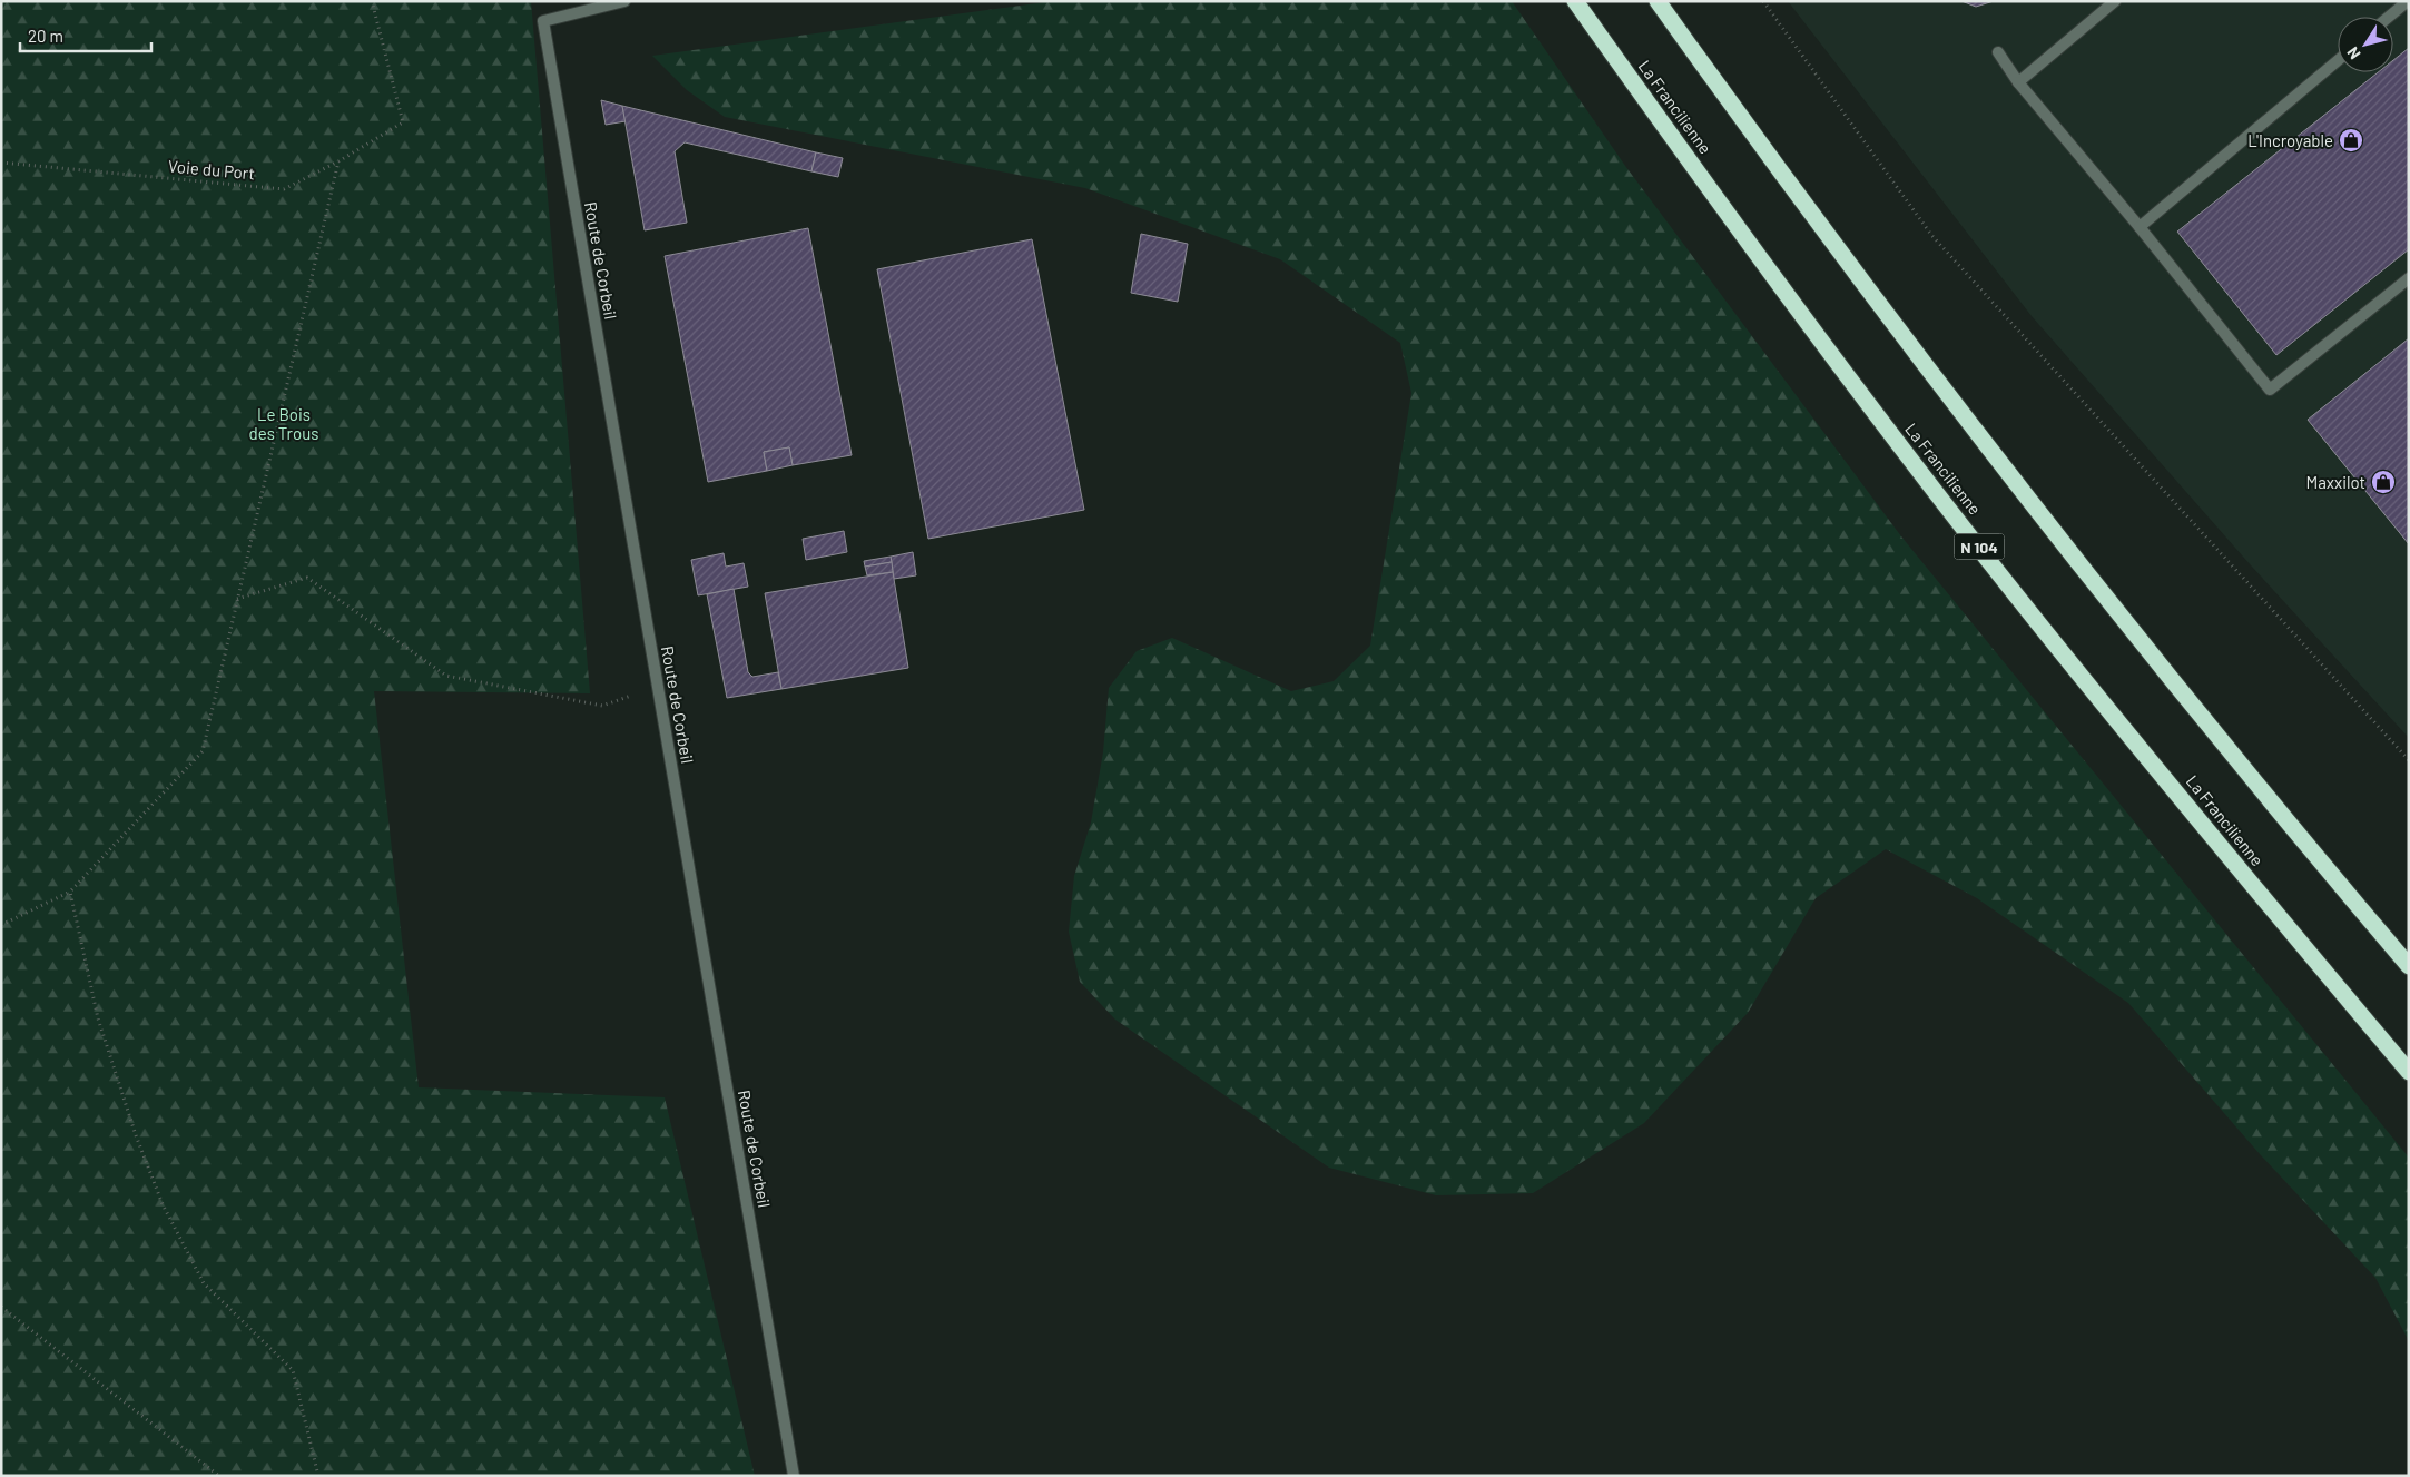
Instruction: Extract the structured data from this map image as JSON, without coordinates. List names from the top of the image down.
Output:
{
  "streets": {
    "highway": ["La Francilienne", "N 104"],
    "street": ["Route de Corbeil"],
    "path": ["Voie du Port"]
  },
  "parks": ["Le Bois des Trous"],
  "places": {
    "shop": ["L'Incroyable", "Maxxilot"]
  },
  "scale_bar": "20 m",
  "north": "bottom left"
}
